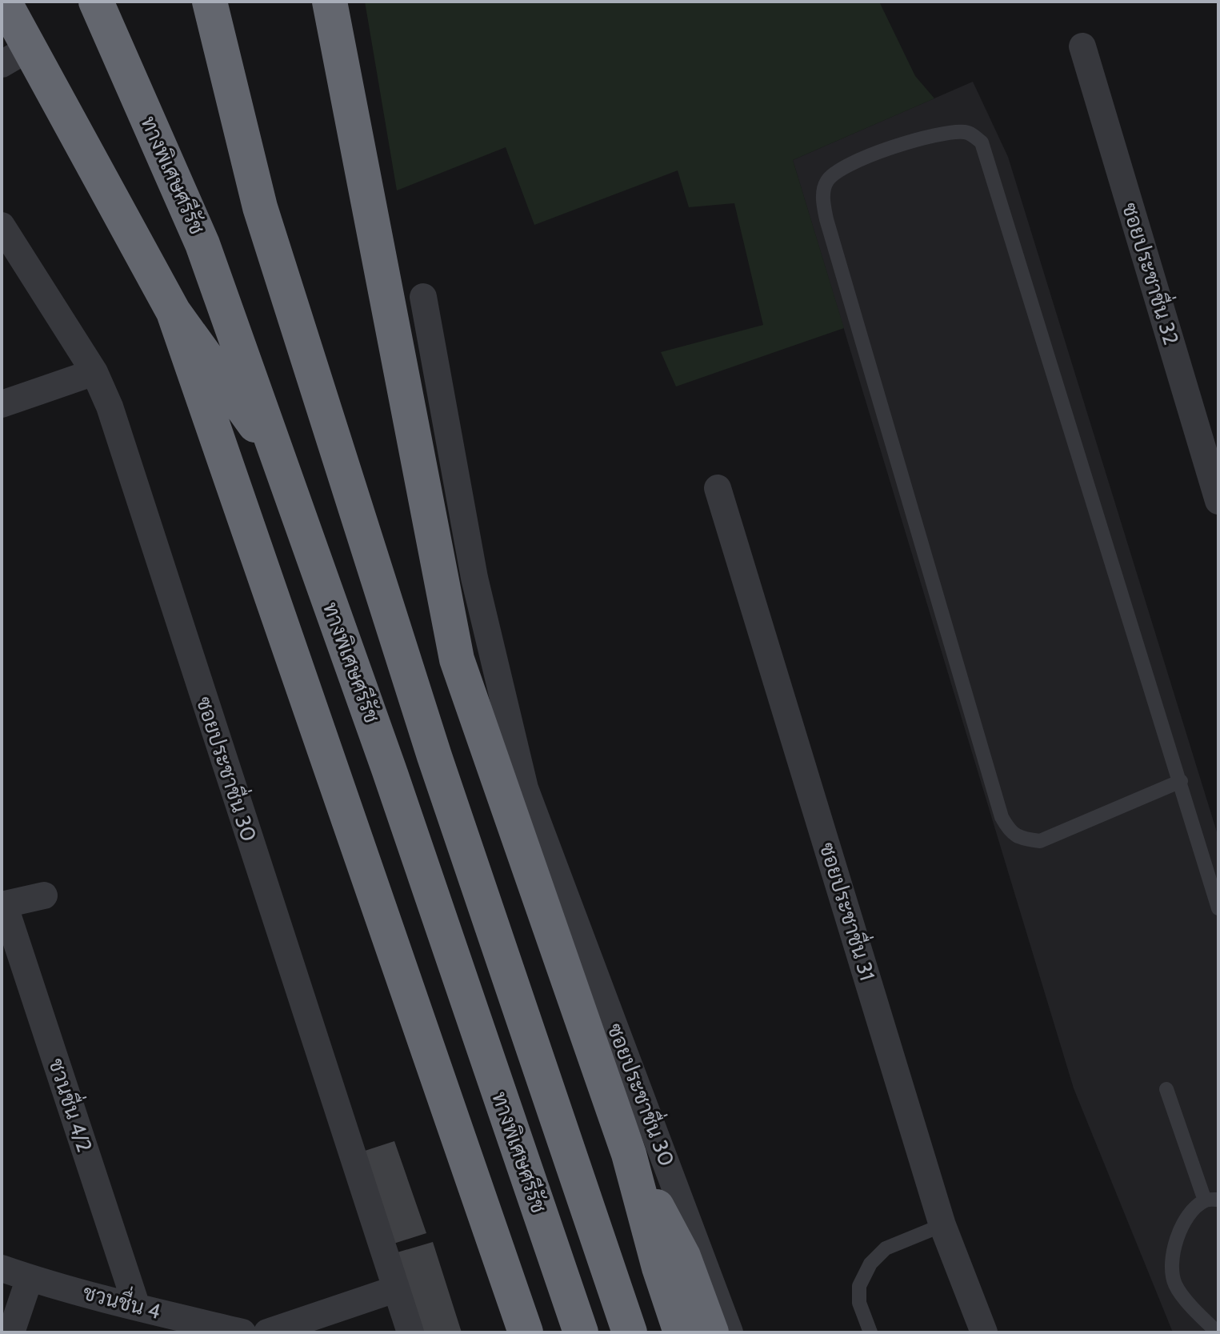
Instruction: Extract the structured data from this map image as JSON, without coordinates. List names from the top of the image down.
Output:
{
  "streets": {
    "highway": ["ทางพิเศษศรีรัช"],
    "street": [
      "ซอยประชาชื่น 32",
      "ซอยประชาชื่น 30",
      "ซอยประชาชื่น 31",
      "ชวนชื่น 4/2",
      "ชวนชื่น 4"
    ]
  },
  "crossings": [
    ["ชวนชื่น 4/2", "ชวนชื่น 4"]
  ]
}
